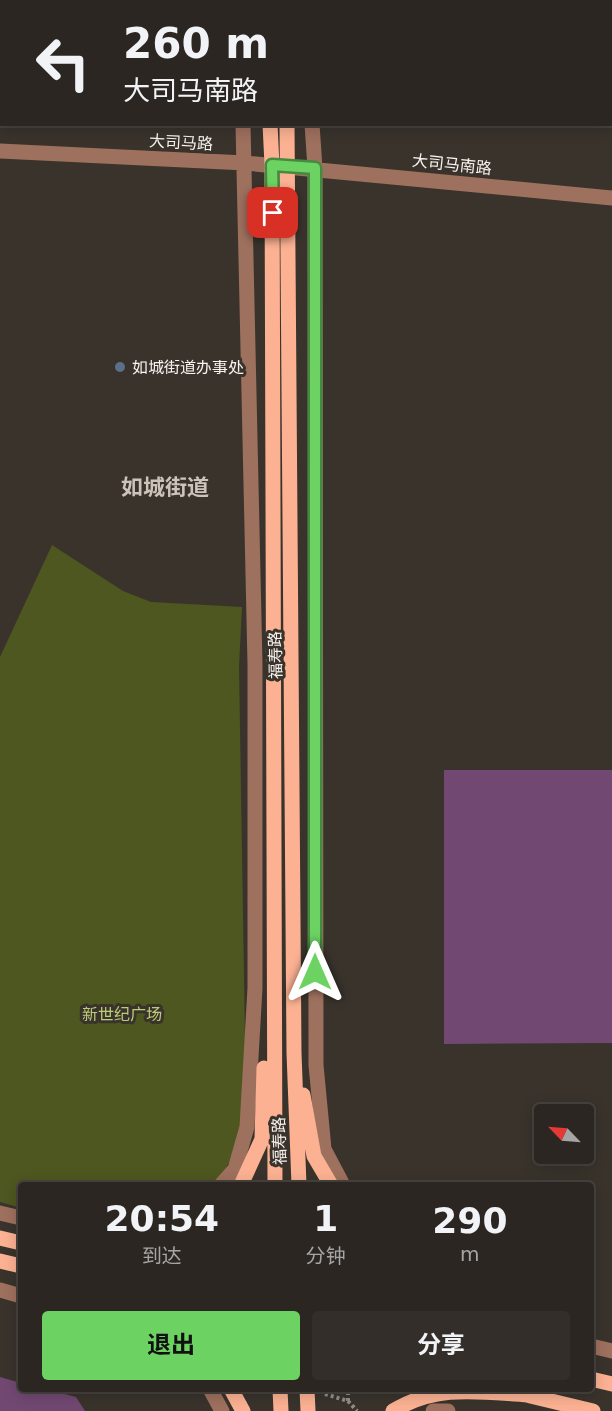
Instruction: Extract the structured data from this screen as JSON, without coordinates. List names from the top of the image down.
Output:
{
  "streets": {
    "main road": ["福寿路"],
    "street": ["大司马路", "大司马南路"]
  },
  "crossings": [
    ["大司马路", "大司马南路"],
    ["大司马路", "福寿路"],
    ["大司马南路", "福寿路"]
  ],
  "districts": ["如城街道"],
  "parks": ["新世纪广场"],
  "places": ["如城街道办事处"],
  "north": "top left",
  "page": {
    "turn": ["260 m", "大司马南路"],
    "eta": [
      "20:54",
      "到达",
      "1",
      "分钟",
      "290",
      "m"
    ],
    "buttons": ["退出", "分享"]
  }
}
